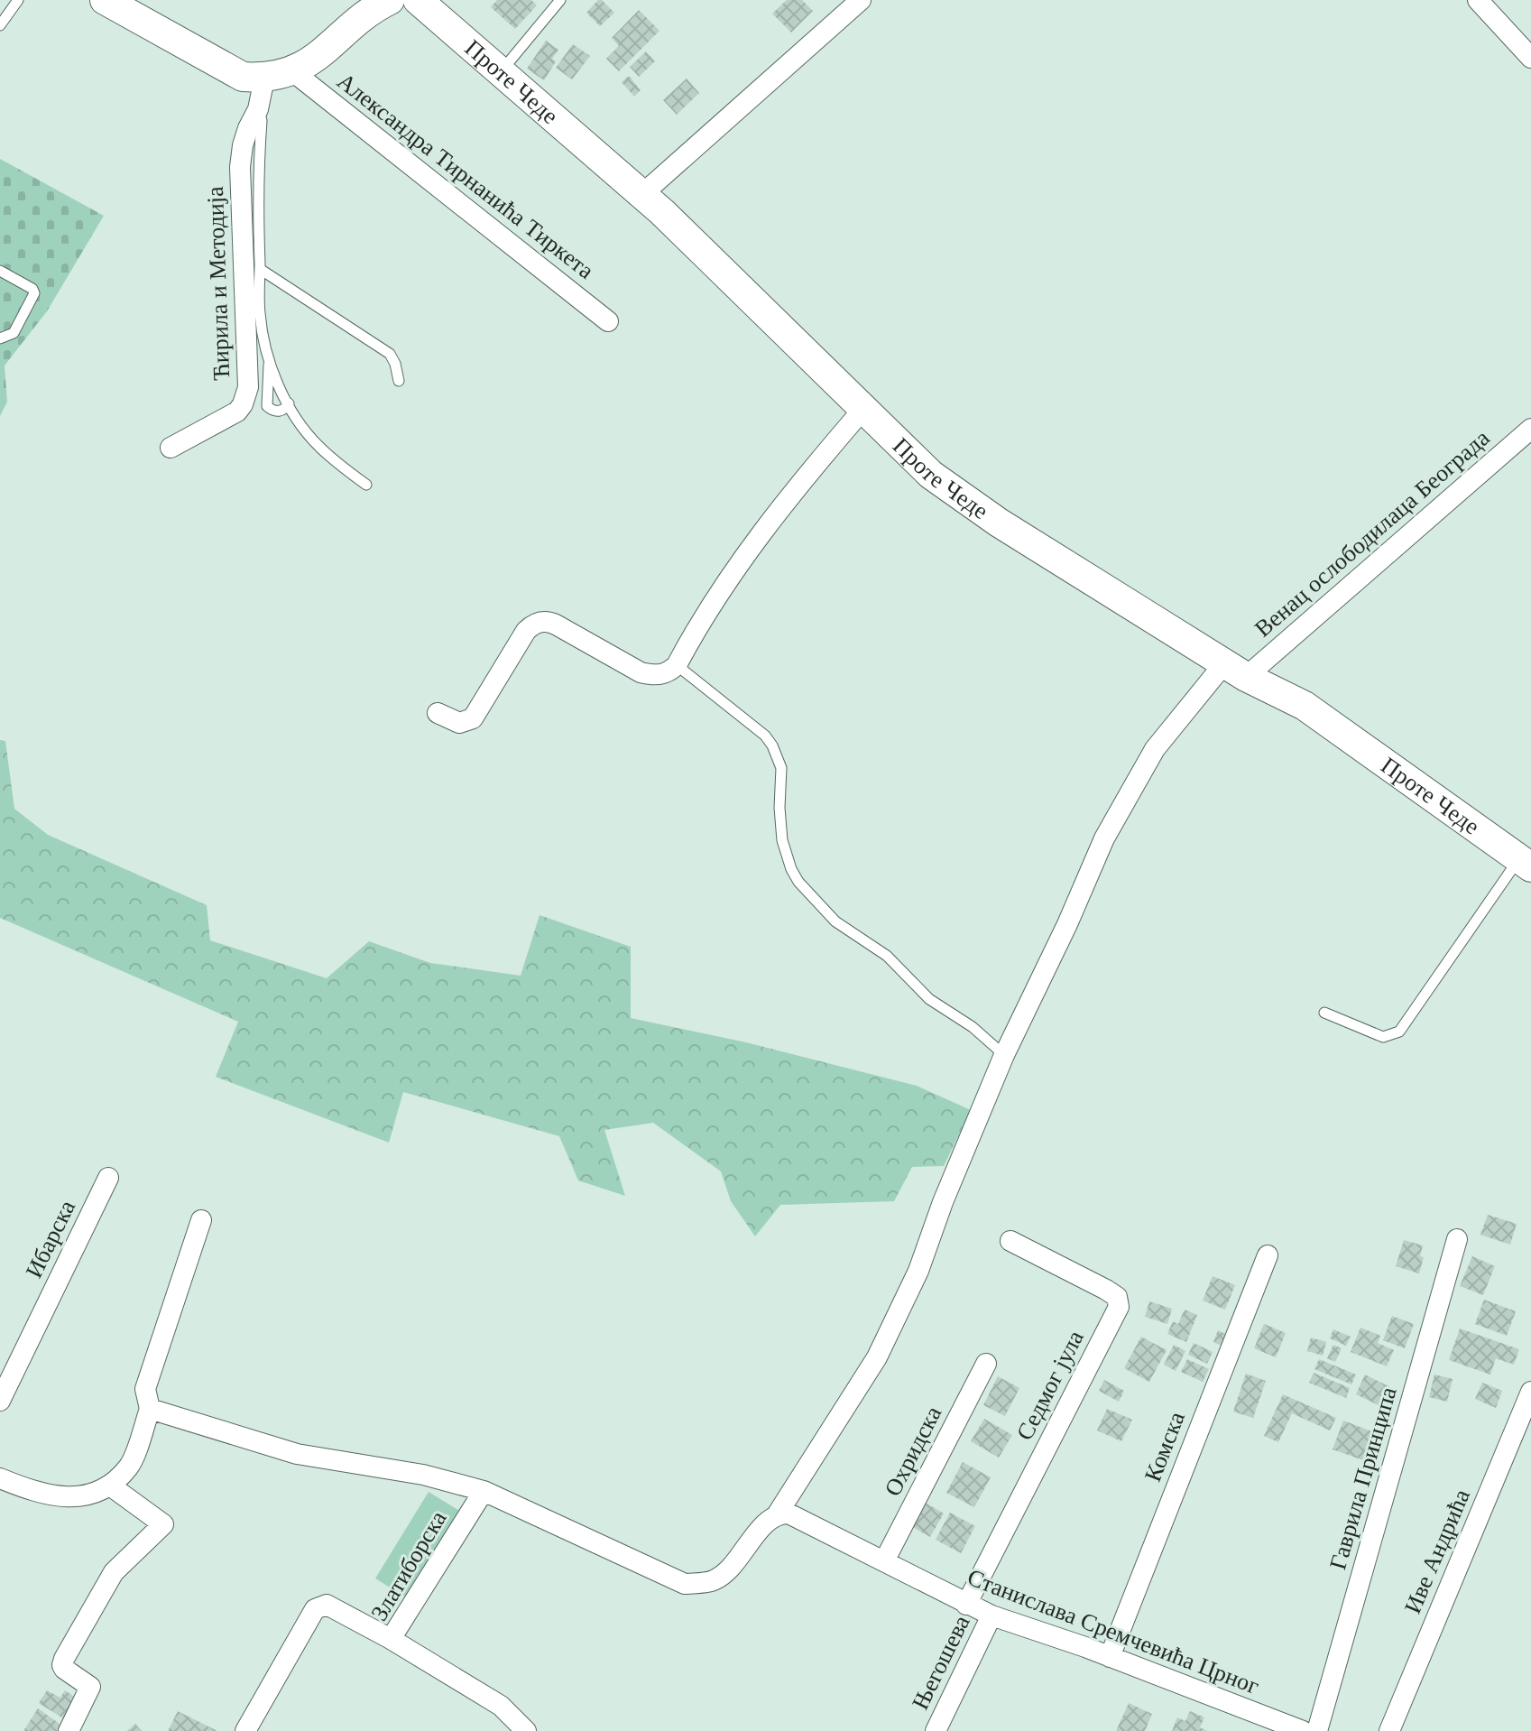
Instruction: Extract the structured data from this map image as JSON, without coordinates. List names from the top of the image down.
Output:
{
  "streets": {
    "street": [
      "Проте Чеде",
      "Александра Тирнанића Тиркета",
      "Ћирила и Методија",
      "Венац ослободилаца Београда",
      "Ибарска",
      "Седмог јула",
      "Комска",
      "Охридска",
      "Гаврила Принципа",
      "Иве Андрића",
      "Златиборска",
      "Станислава Сремчевића Црног",
      "Његошева"
    ]
  },
  "crossings": [
    ["Проте Чеде", "Венац ослободилаца Београда"],
    ["Александра Тирнанића Тиркета", "Ћирила и Методија"],
    ["Венац ослободилаца Београда", "Станислава Сремчевића Црног"],
    ["Седмог јула", "Станислава Сремчевића Црног"],
    ["Комска", "Станислава Сремчевића Црног"],
    ["Охридска", "Станислава Сремчевића Црног"],
    ["Станислава Сремчевића Црног", "Његошева"]
  ]
}
